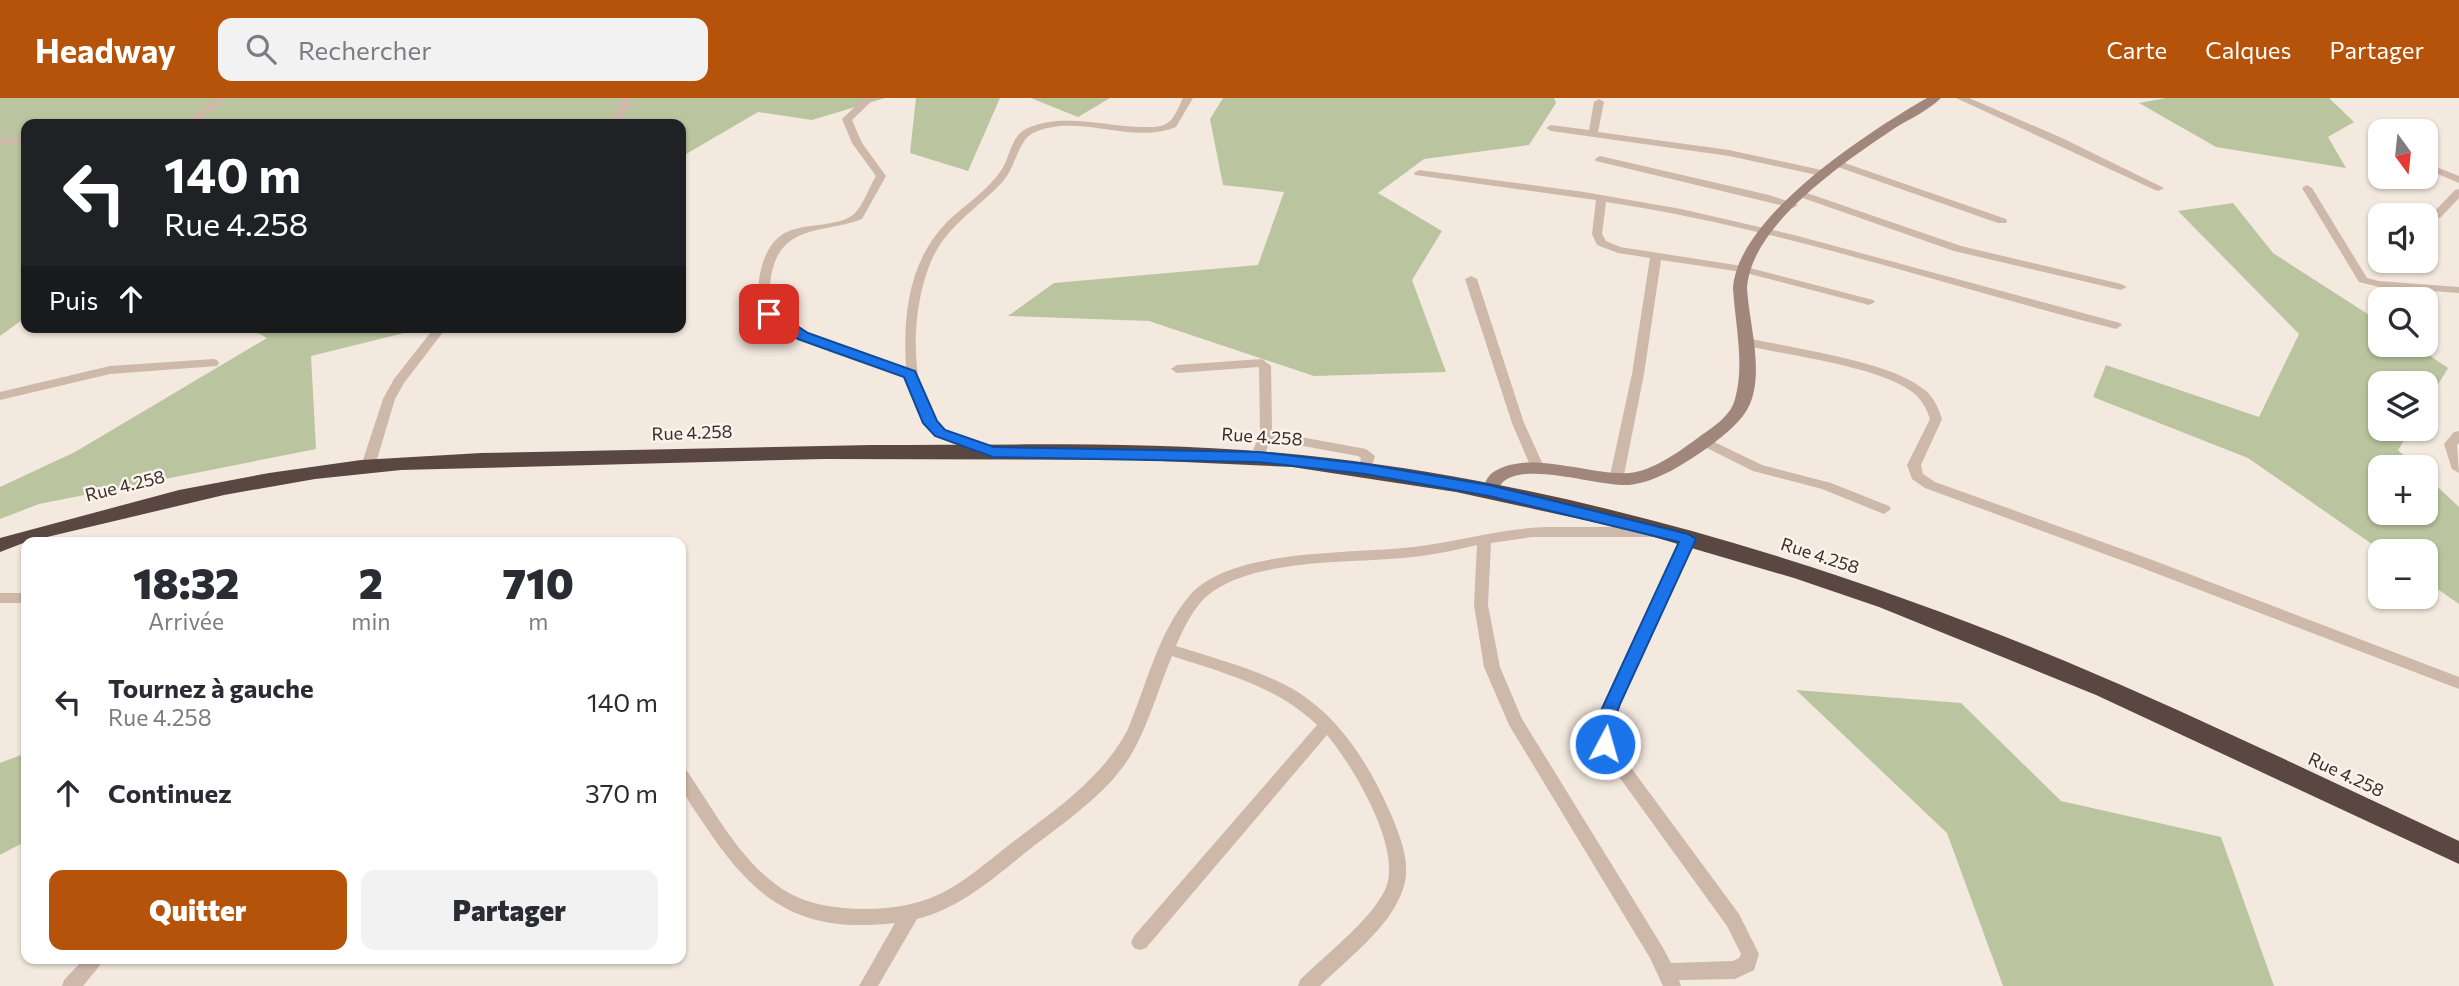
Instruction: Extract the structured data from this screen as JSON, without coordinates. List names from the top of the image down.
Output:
{
  "streets": {
    "highway": ["Rue 4.258"]
  },
  "north": "bottom",
  "page": {
    "header": "Headway",
    "search": "Rechercher",
    "nav": ["Carte", "Calques", "Partager"],
    "map_buttons": ["+", "−"],
    "turn": ["140 m", "Rue 4.258"],
    "then": "Puis",
    "eta": [
      "18:32",
      "Arrivée",
      "2",
      "min",
      "710",
      "m"
    ],
    "list": [
      {
        "name": "Tournez à gauche",
        "note": "Rue 4.258",
        "value": "140 m"
      },
      {
        "name": "Continuez",
        "value": "370 m"
      }
    ],
    "buttons": ["Quitter", "Partager"]
  }
}
